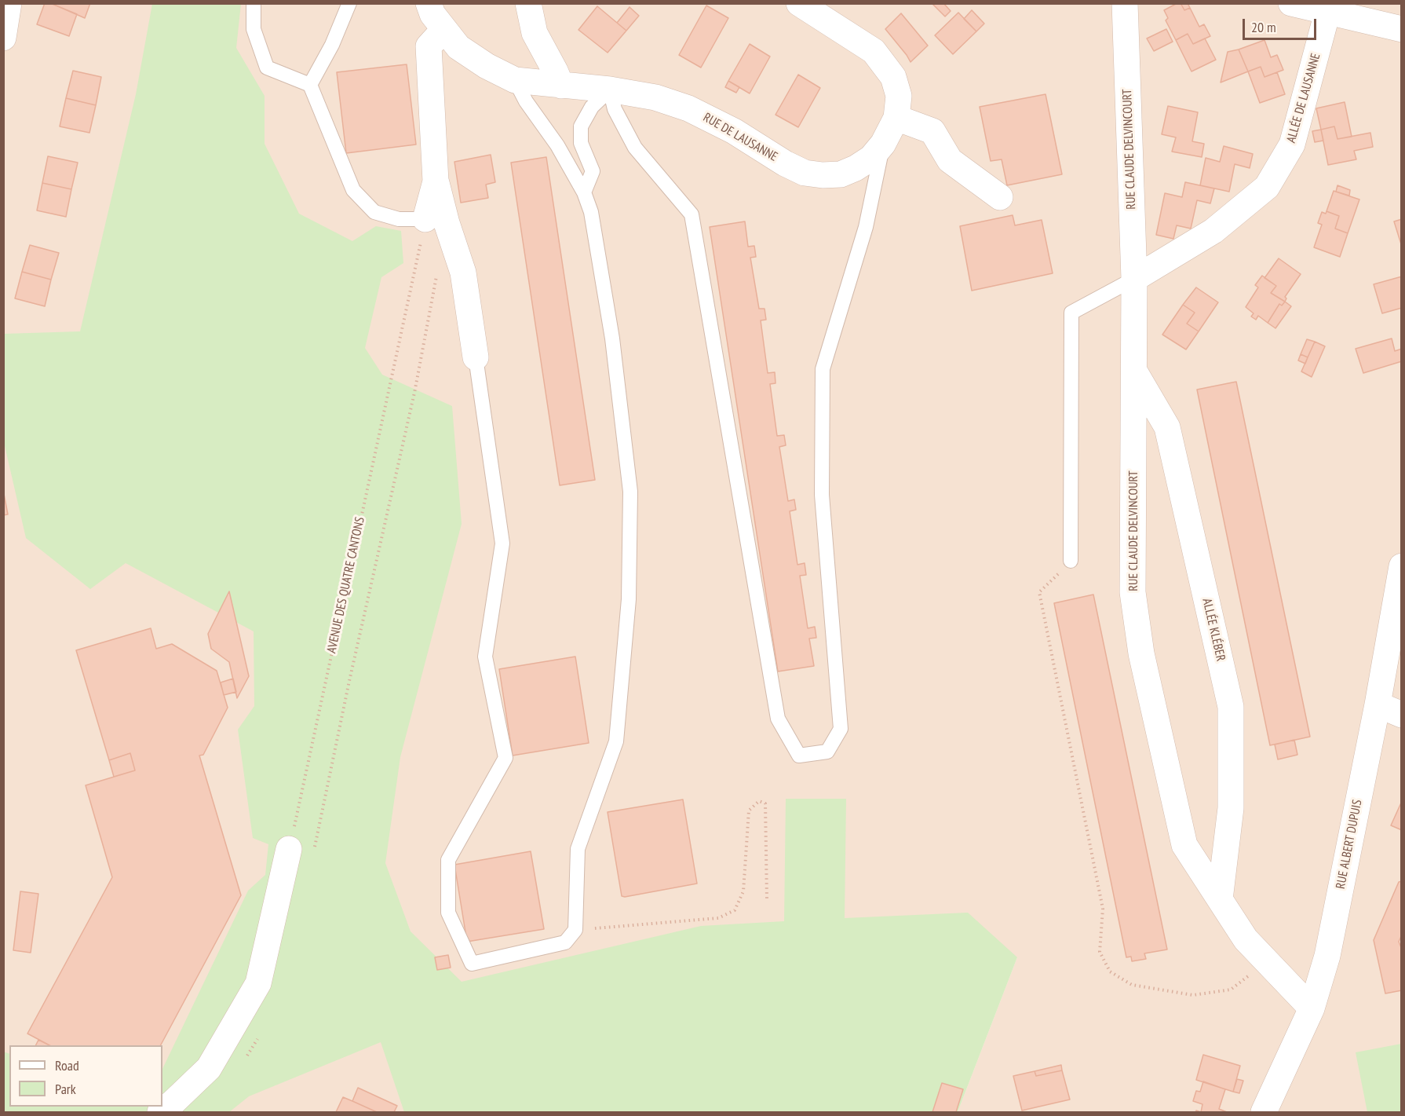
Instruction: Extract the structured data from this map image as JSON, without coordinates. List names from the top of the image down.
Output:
{
  "streets": {
    "street": [
      "ALLÉE DE LAUSANNE",
      "RUE DE LAUSANNE",
      "RUE CLAUDE DELVINCOURT",
      "ALLÉE KLÉBER",
      "RUE ALBERT DUPUIS"
    ],
    "path": ["AVENUE DES QUATRE CANTONS"]
  },
  "crossings": [
    ["ALLÉE DE LAUSANNE", "RUE CLAUDE DELVINCOURT"],
    ["RUE CLAUDE DELVINCOURT", "ALLÉE KLÉBER"],
    ["RUE CLAUDE DELVINCOURT", "RUE ALBERT DUPUIS"]
  ],
  "legend": ["Road", "Park"],
  "scale_bar": "20 m"
}
